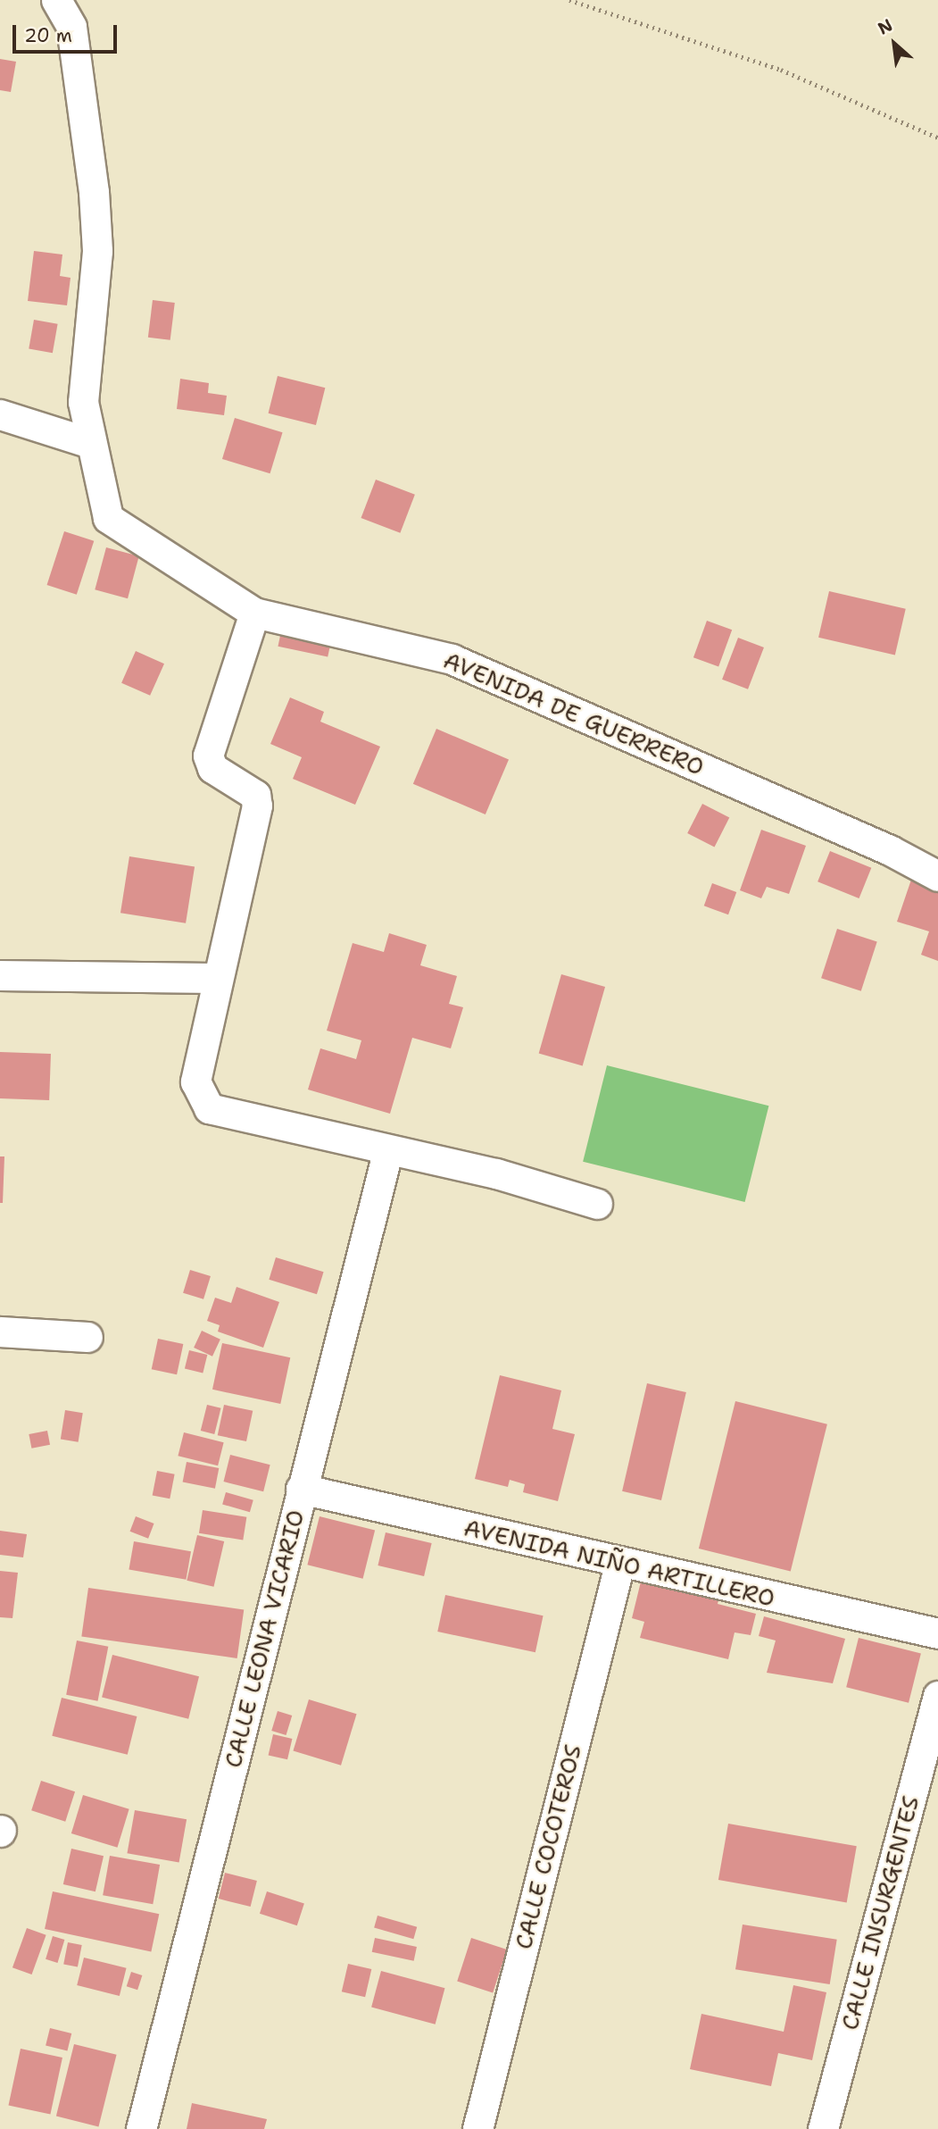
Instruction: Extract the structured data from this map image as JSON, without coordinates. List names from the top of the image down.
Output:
{
  "streets": {
    "street": [
      "AVENIDA DE GUERRERO",
      "AVENIDA NIÑO ARTILLERO",
      "CALLE LEONA VICARIO",
      "CALLE COCOTEROS",
      "CALLE INSURGENTES"
    ]
  },
  "crossings": [
    ["AVENIDA NIÑO ARTILLERO", "CALLE LEONA VICARIO"],
    ["AVENIDA NIÑO ARTILLERO", "CALLE COCOTEROS"]
  ],
  "scale_bar": "20 m",
  "north": "top left"
}
